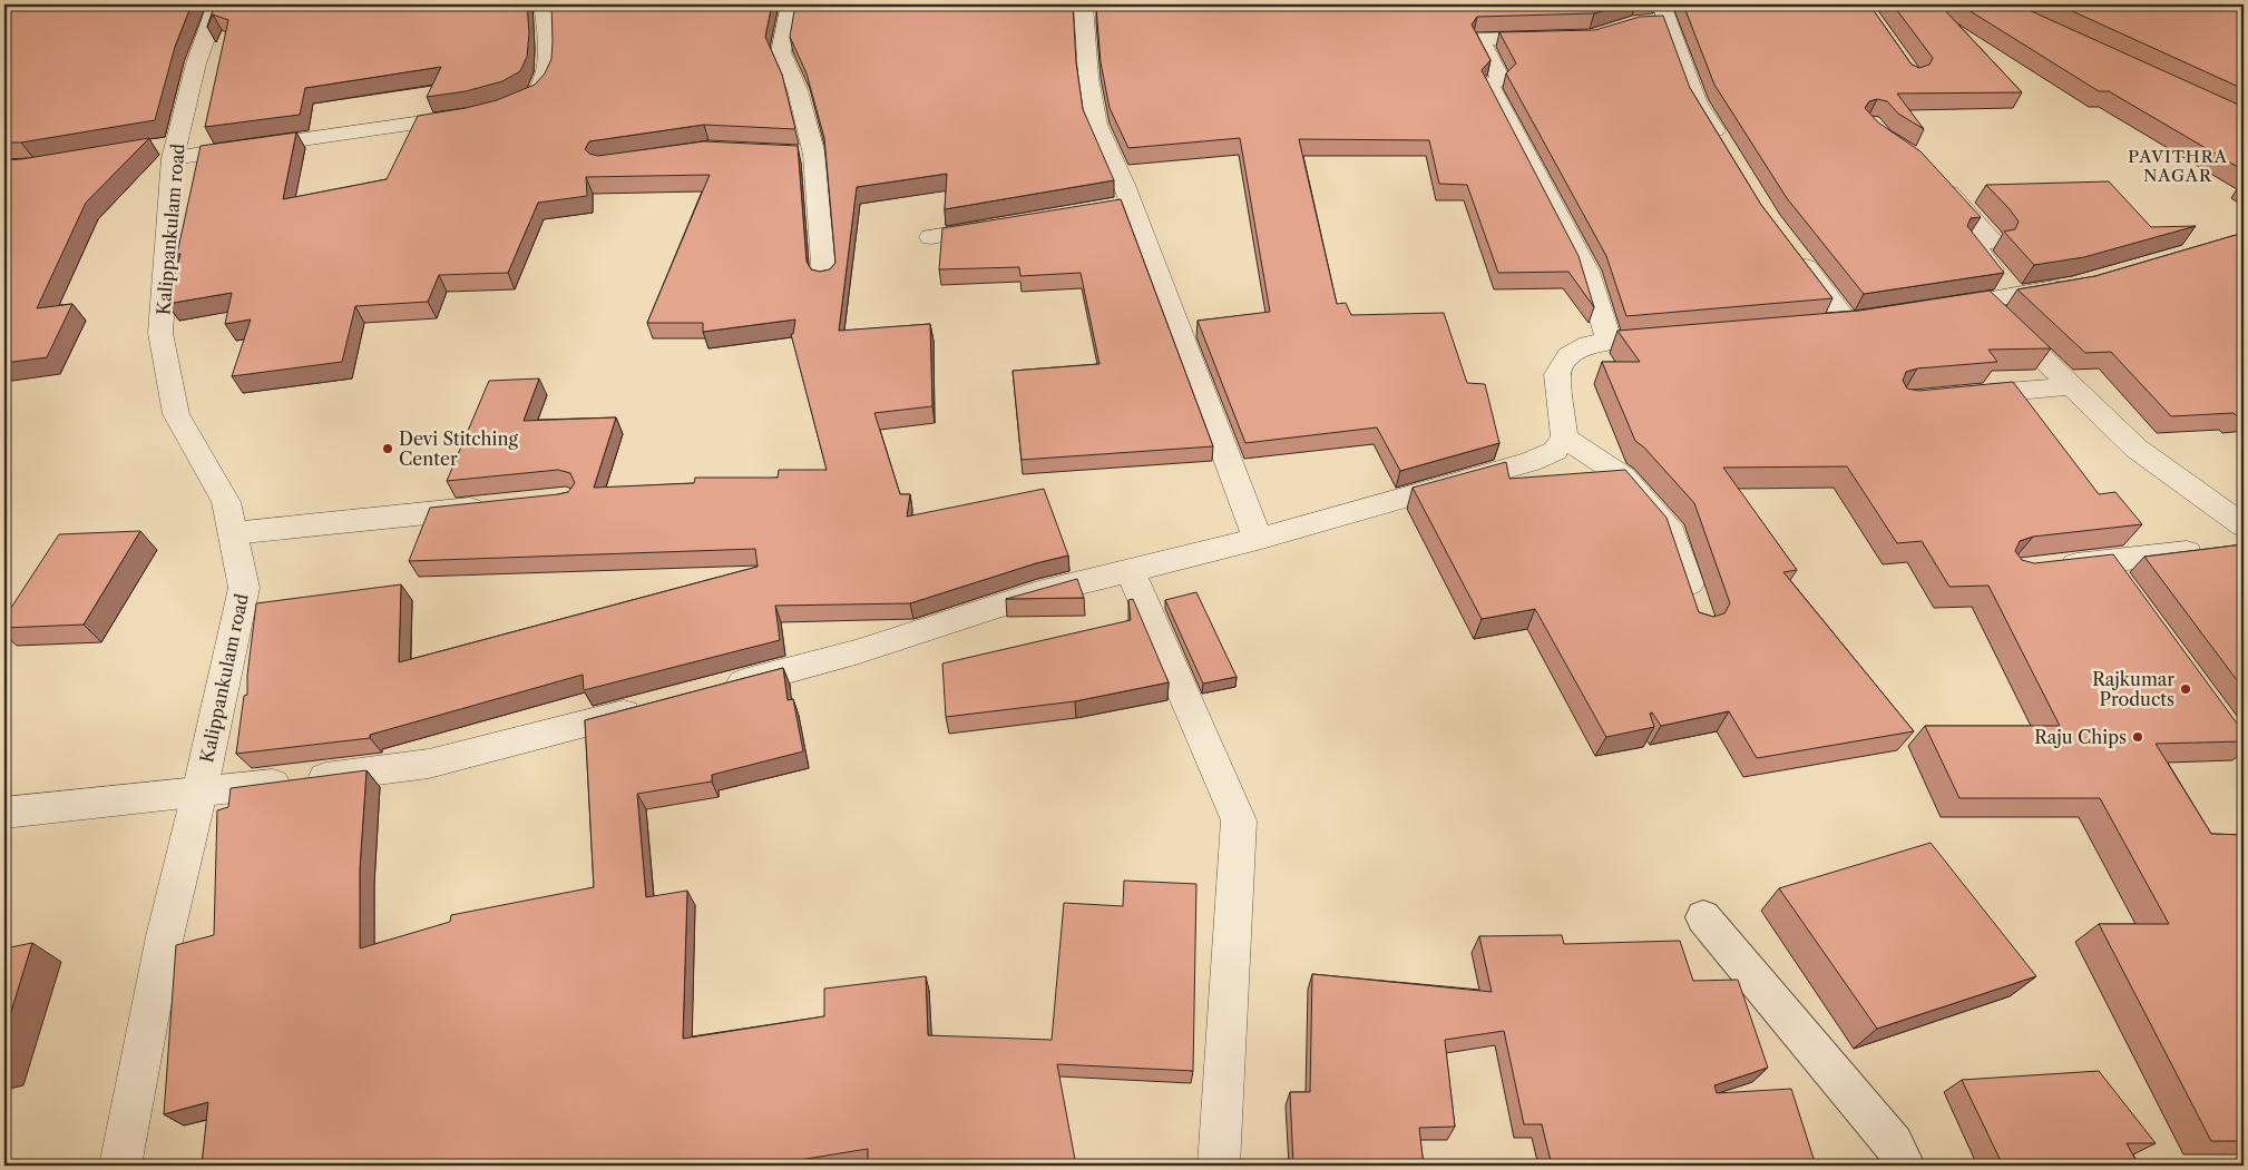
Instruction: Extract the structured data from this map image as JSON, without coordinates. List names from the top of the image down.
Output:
{
  "streets": {
    "street": ["Kalippankulam road"]
  },
  "districts": ["PAVITHRA NAGAR"],
  "places": ["Devi Stitching Center", "Rajkumar Products", "Raju Chips"]
}
